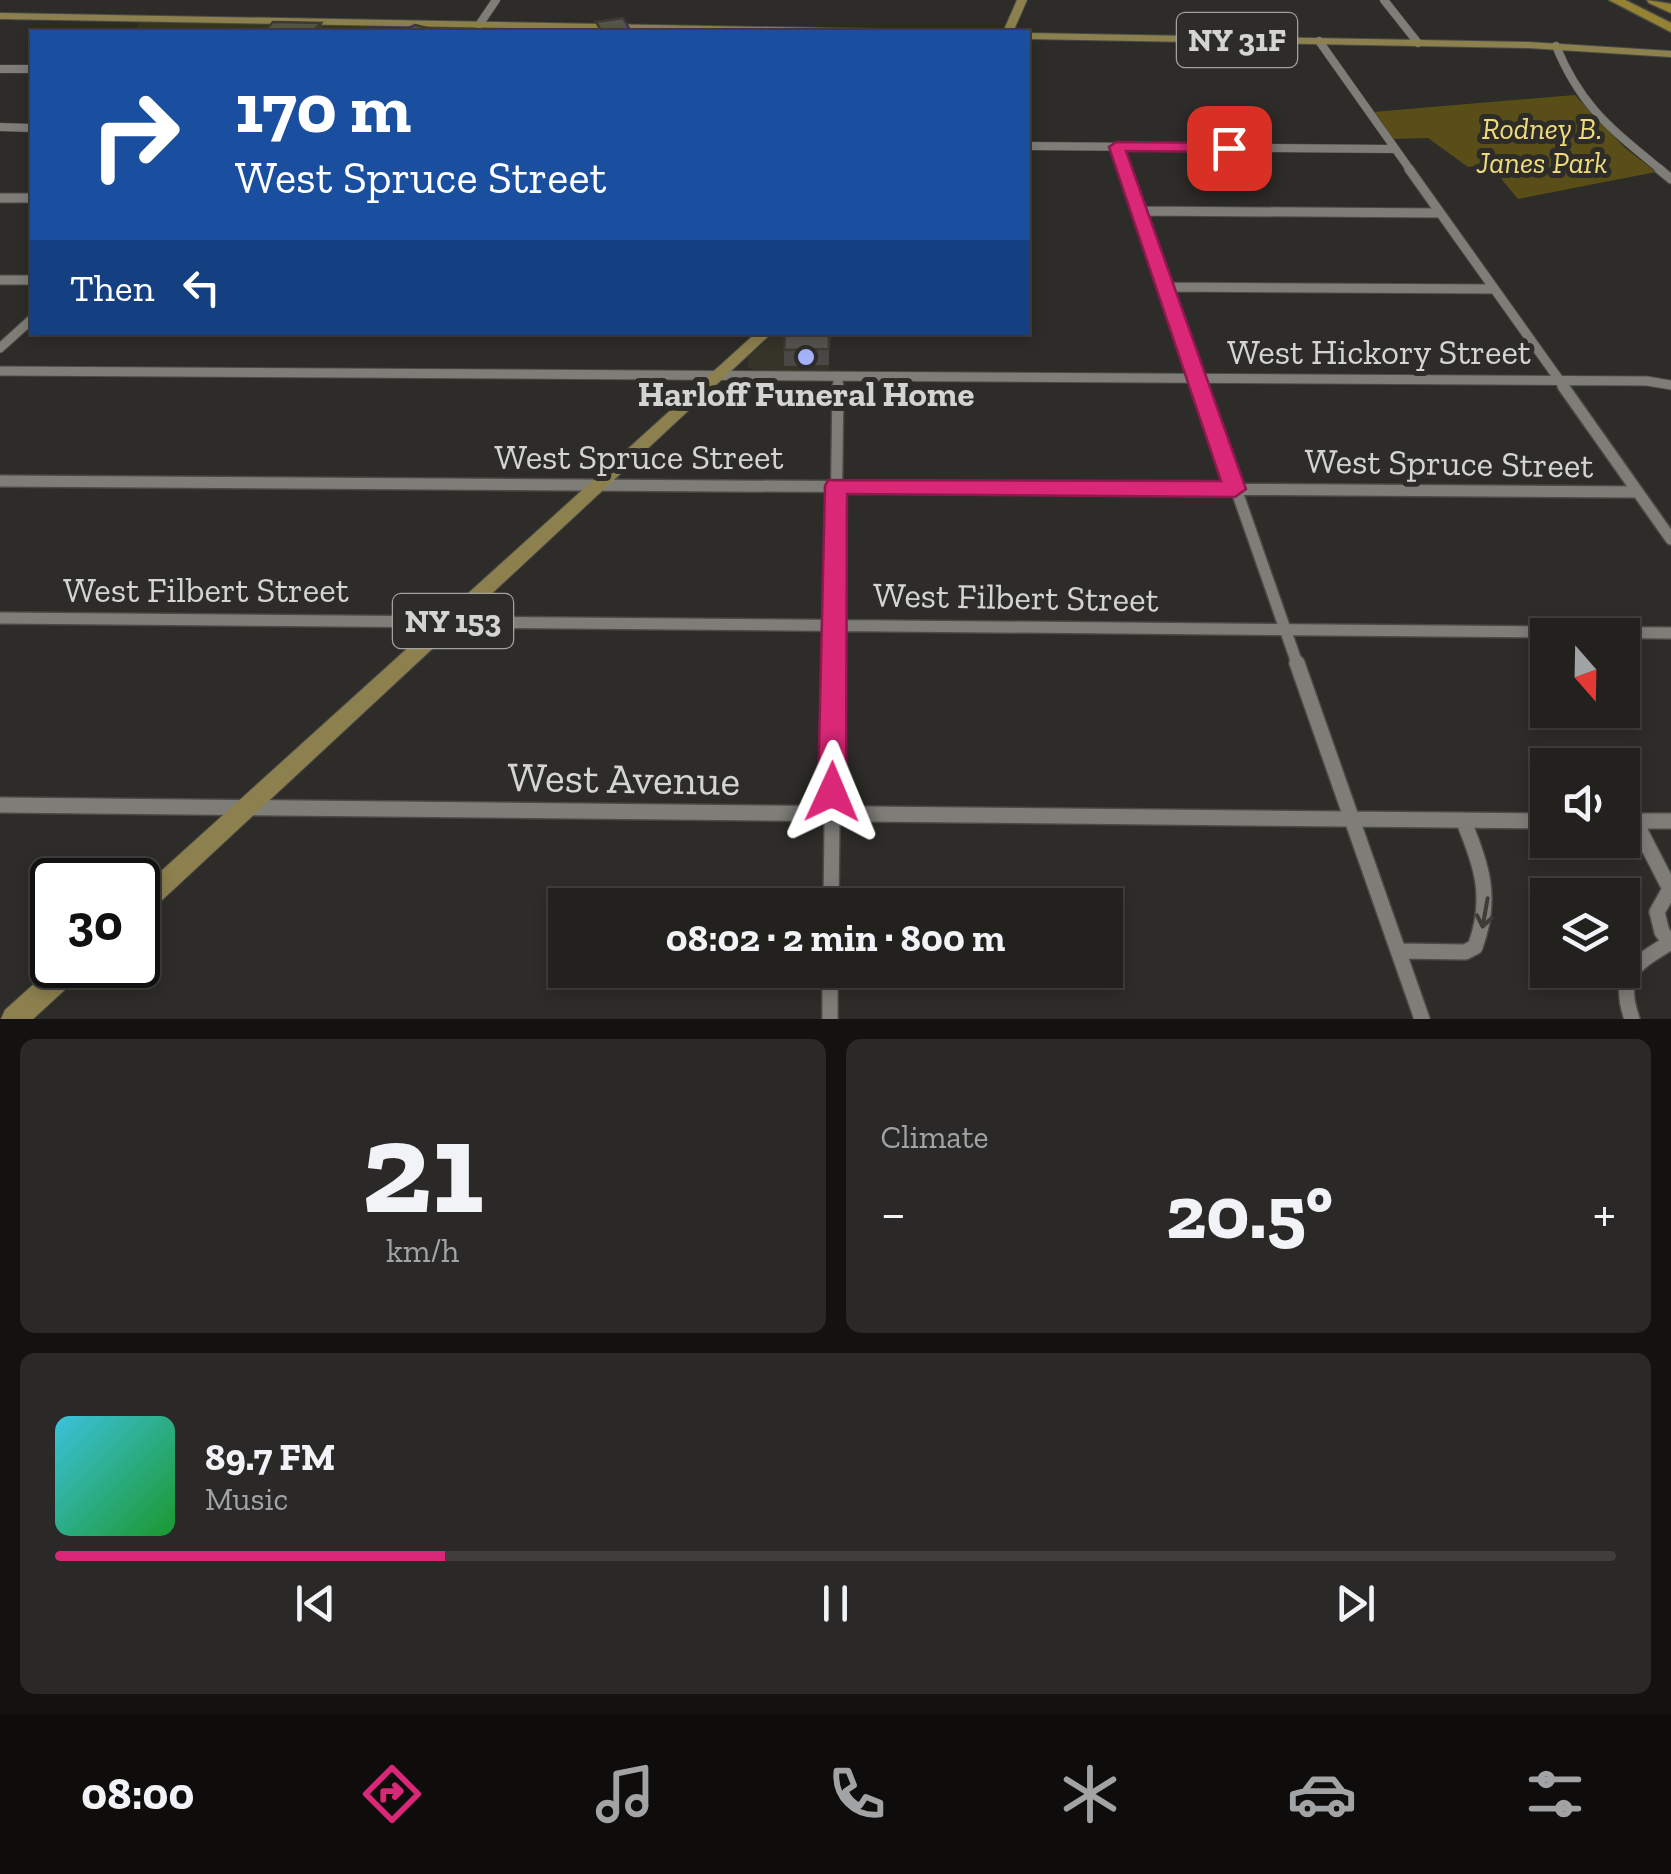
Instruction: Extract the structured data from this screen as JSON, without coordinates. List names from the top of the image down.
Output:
{
  "streets": {
    "main road": ["NY 31F", "NY 153"],
    "street": [
      "West Hickory Street",
      "West Spruce Street",
      "West Filbert Street",
      "West Avenue"
    ]
  },
  "crossings": [
    ["West Hickory Street", "NY 153"],
    ["West Spruce Street", "NY 153"],
    ["West Filbert Street", "NY 153"],
    ["NY 153", "West Avenue"]
  ],
  "parks": ["Rodney B. Janes Park"],
  "places": ["Harloff Funeral Home"],
  "north": "bottom",
  "page": {
    "turn": ["170 m", "West Spruce Street"],
    "then": "Then",
    "limit": "30",
    "trip": "08:02 · 2 min · 800 m",
    "tile": [
      ["21", "km/h"],
      "Climate"
    ],
    "heat": ["−", "20.5°", "+"],
    "song": ["89.7 FM", "Music"],
    "tabs": "08:00"
  }
}
